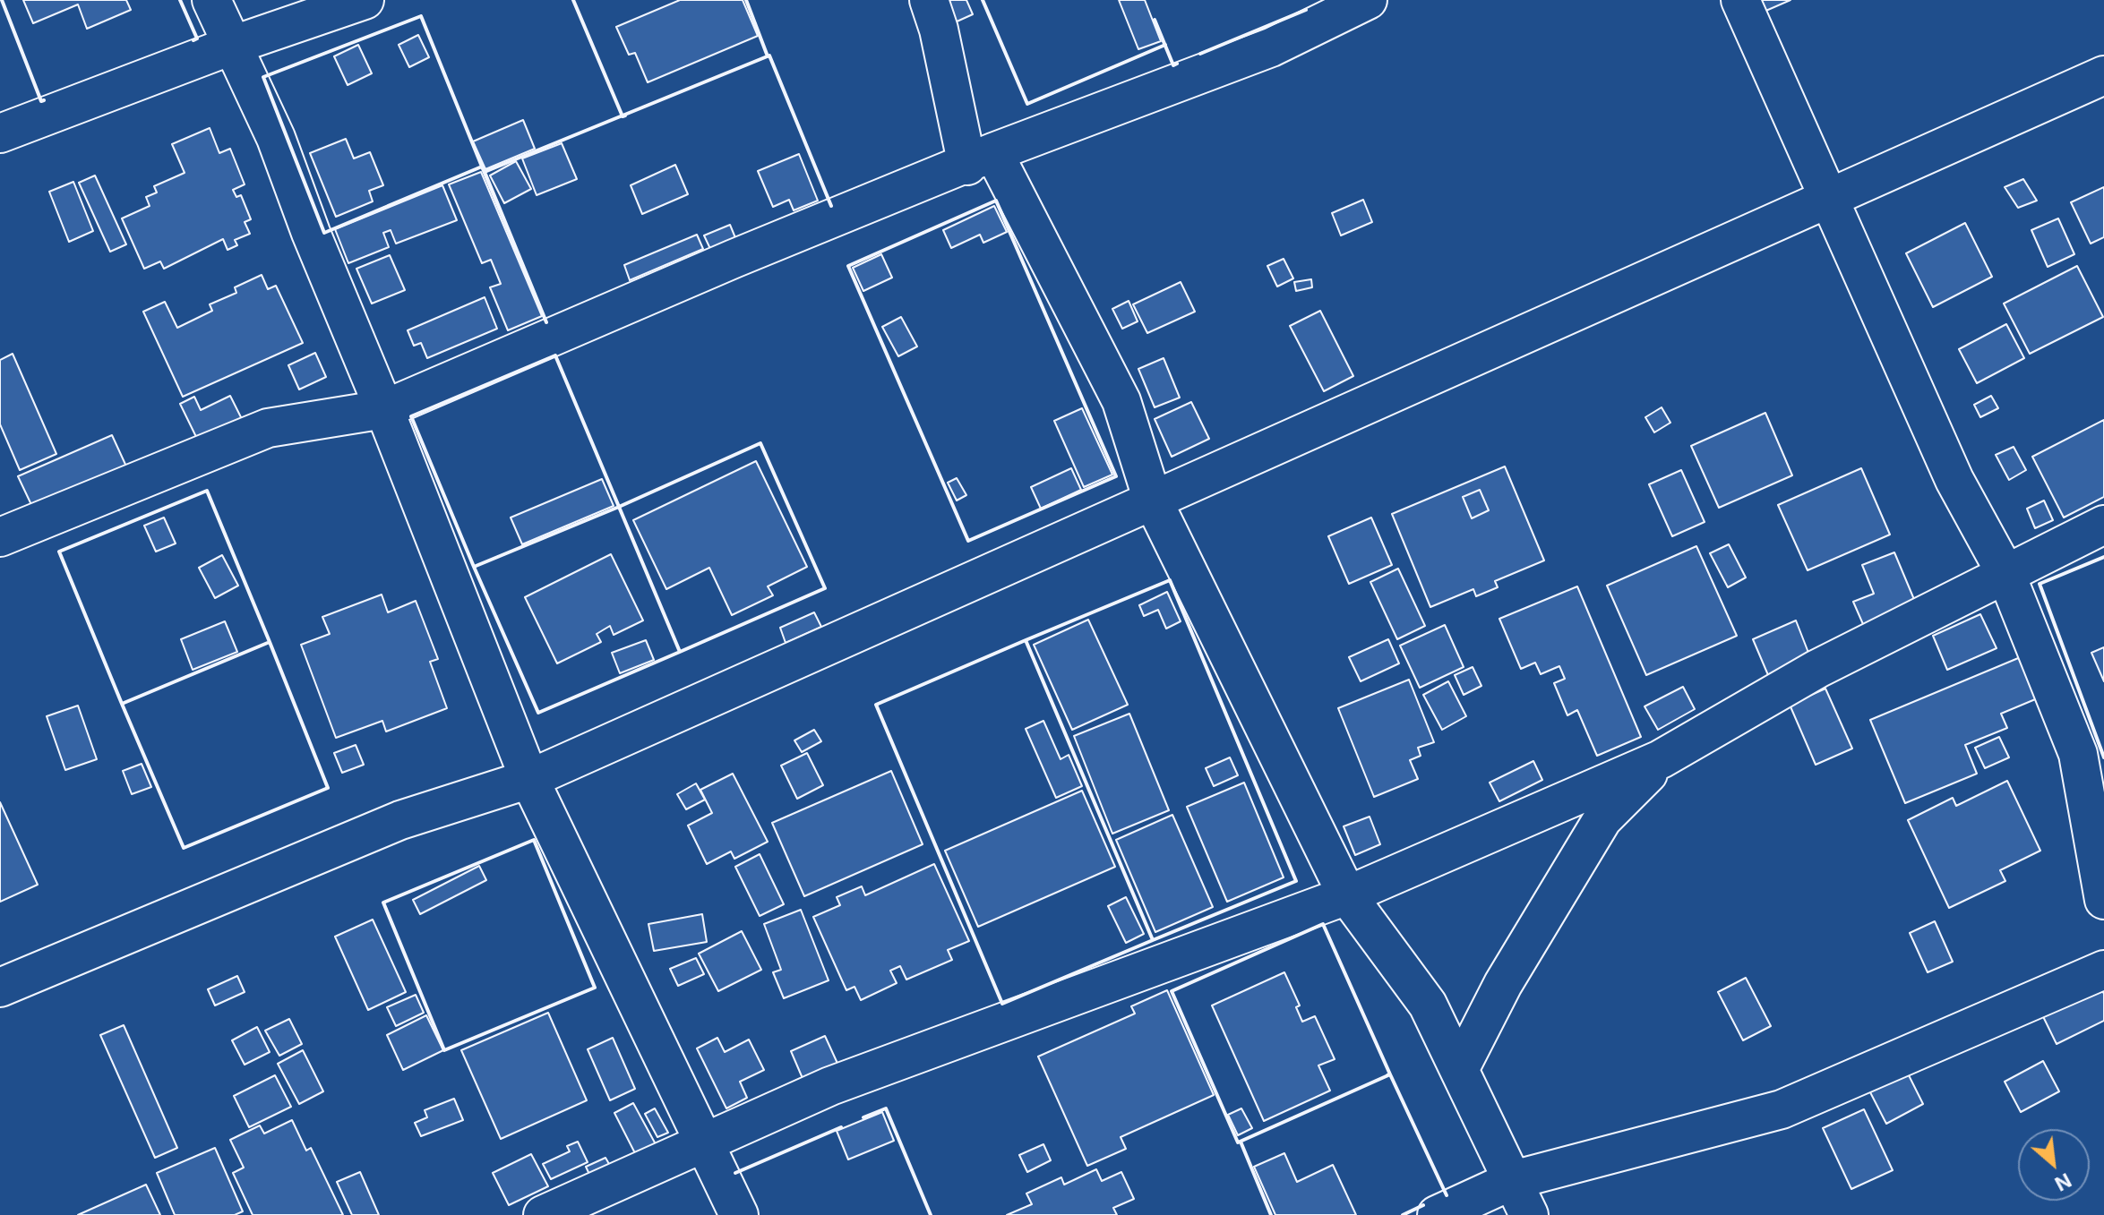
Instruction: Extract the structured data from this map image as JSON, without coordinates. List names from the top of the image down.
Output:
{
  "north": "bottom right"
}
